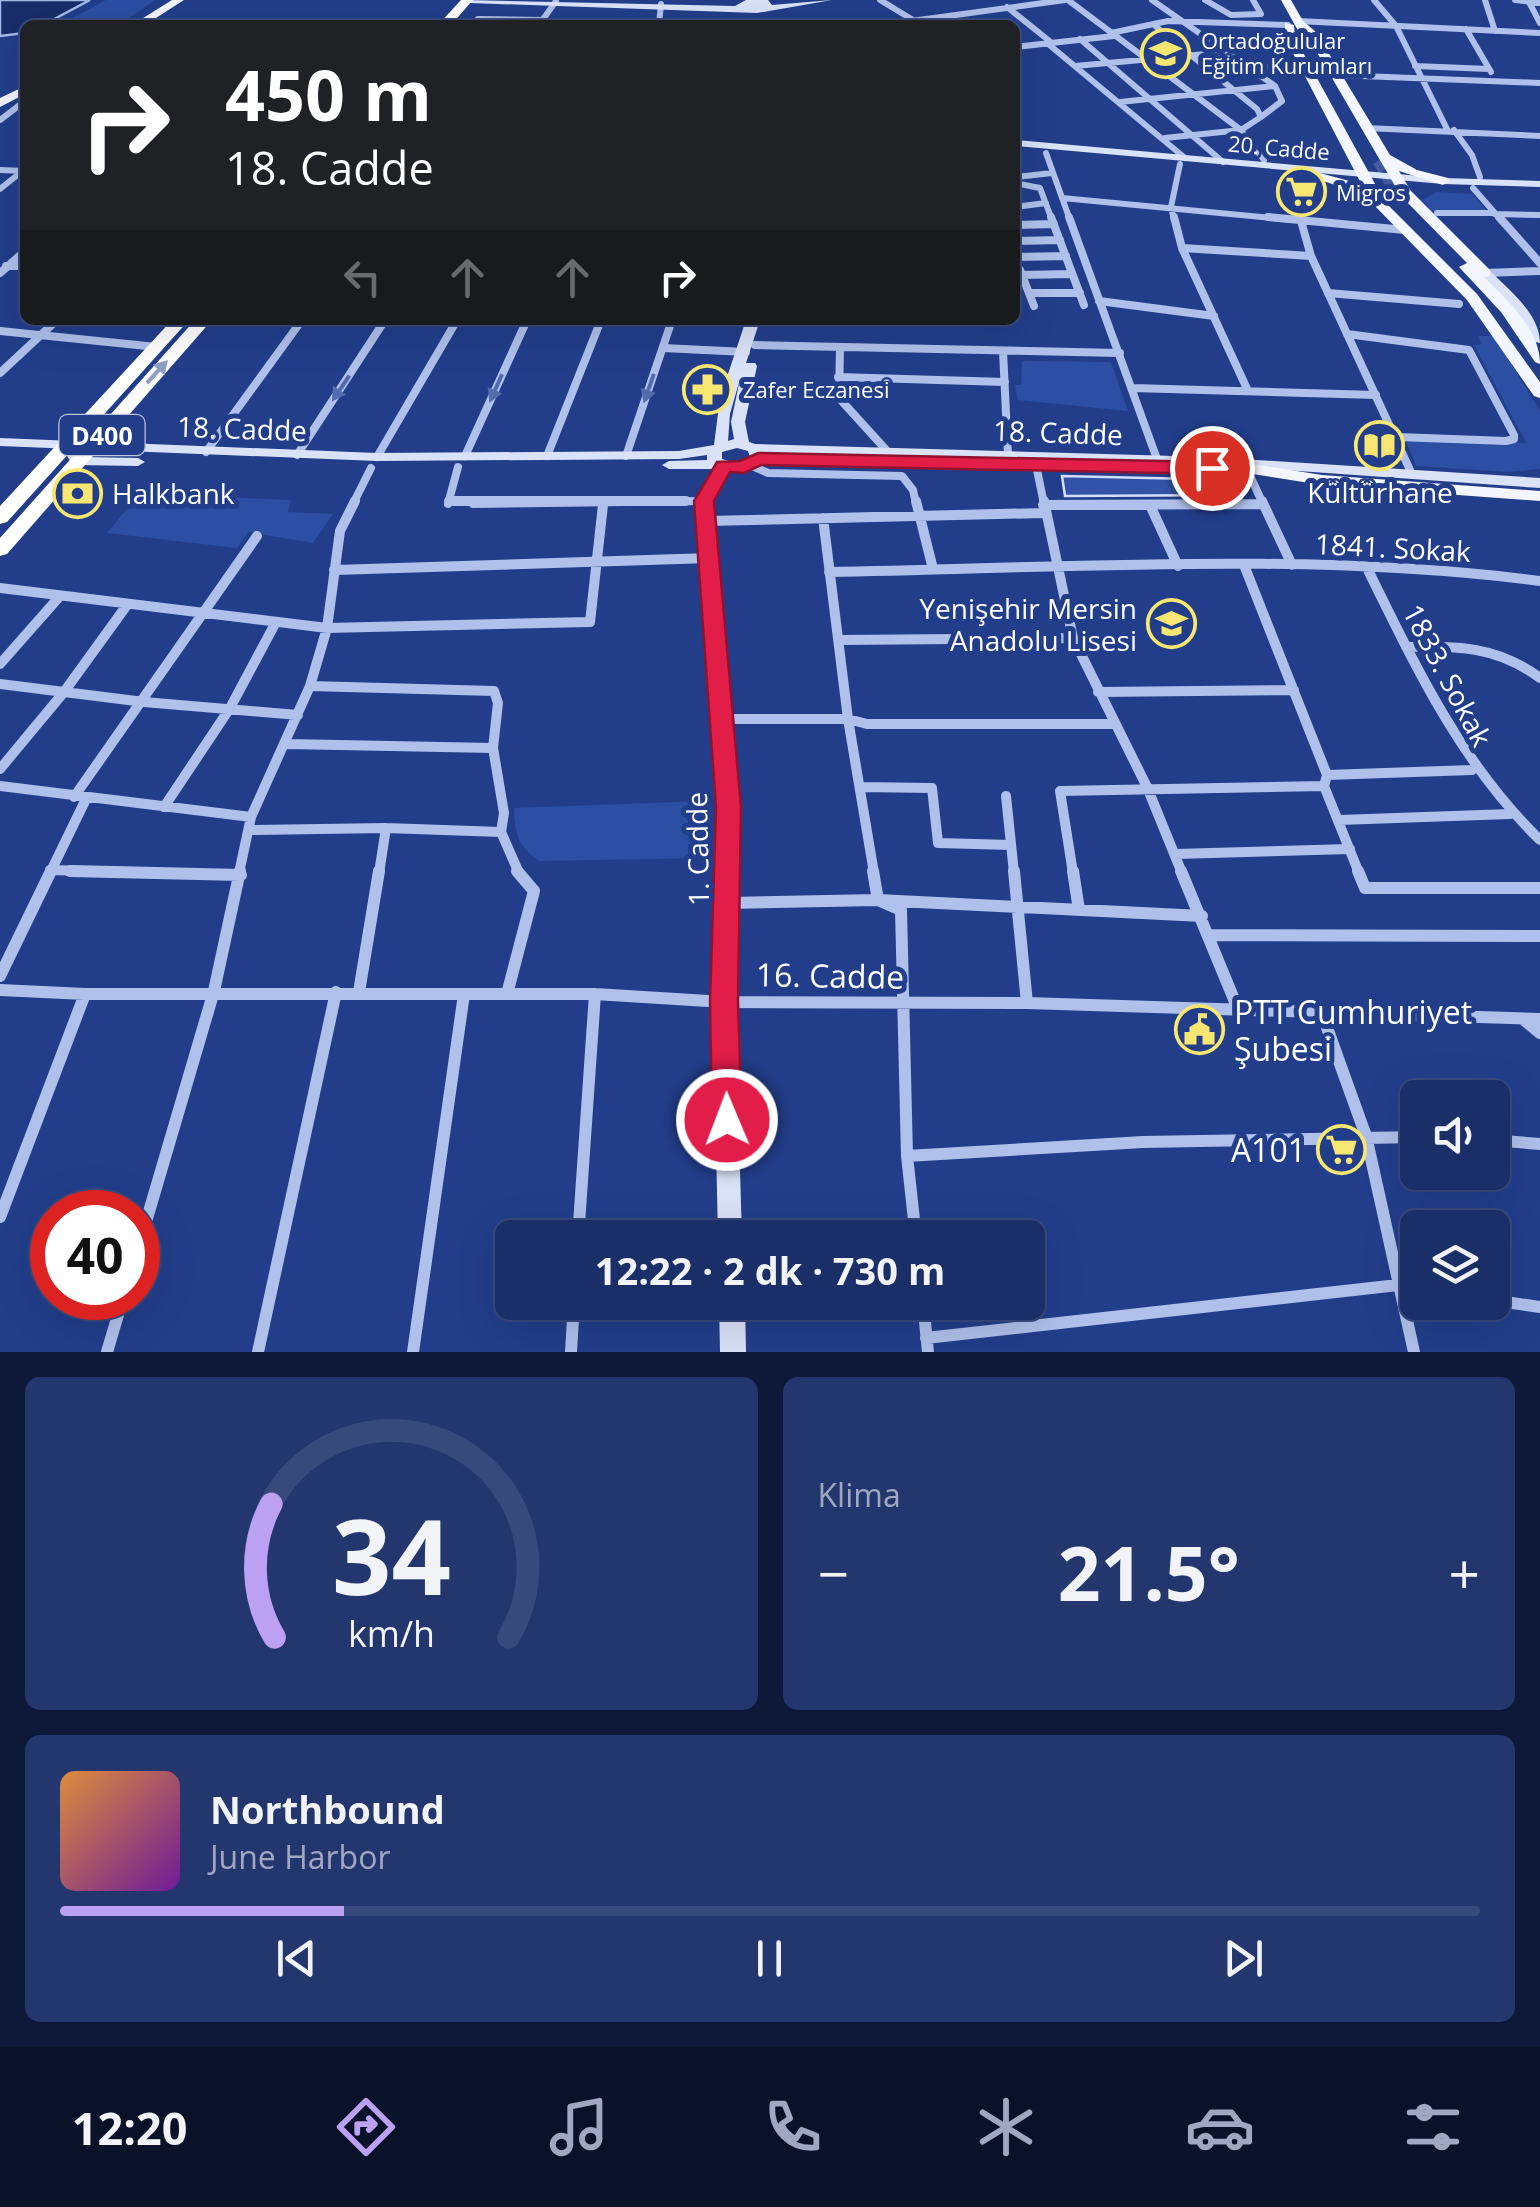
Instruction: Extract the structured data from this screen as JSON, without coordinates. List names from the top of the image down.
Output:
{
  "streets": {
    "highway": ["D400"],
    "street": [
      "20. Cadde",
      "18. Cadde",
      "1841. Sokak",
      "1833. Sokak",
      "1. Cadde",
      "16. Cadde"
    ]
  },
  "crossings": [
    ["18. Cadde", "D400"],
    ["1841. Sokak", "1833. Sokak"],
    ["1. Cadde", "16. Cadde"]
  ],
  "places": {
    "school or university": ["Ortadoğulular Eğitim Kurumları", "Yenişehir Mersin Anadolu Lisesi"],
    "supermarket": ["Migros", "A101"],
    "pharmacy": ["Zafer Eczanesi"],
    "library": ["Kültürhane"],
    "bank": ["Halkbank"],
    "public building": ["PTT Cumhuriyet Şubesi"]
  },
  "page": {
    "turn": ["450 m", "18. Cadde"],
    "limit": "40",
    "trip": "12:22 · 2 dk · 730 m",
    "tile": "Klima",
    "heat": ["−", "21.5°", "+"],
    "song": ["Northbound", "June Harbor"],
    "tabs": "12:20",
    "gauge": ["34", "km/h"]
  }
}
